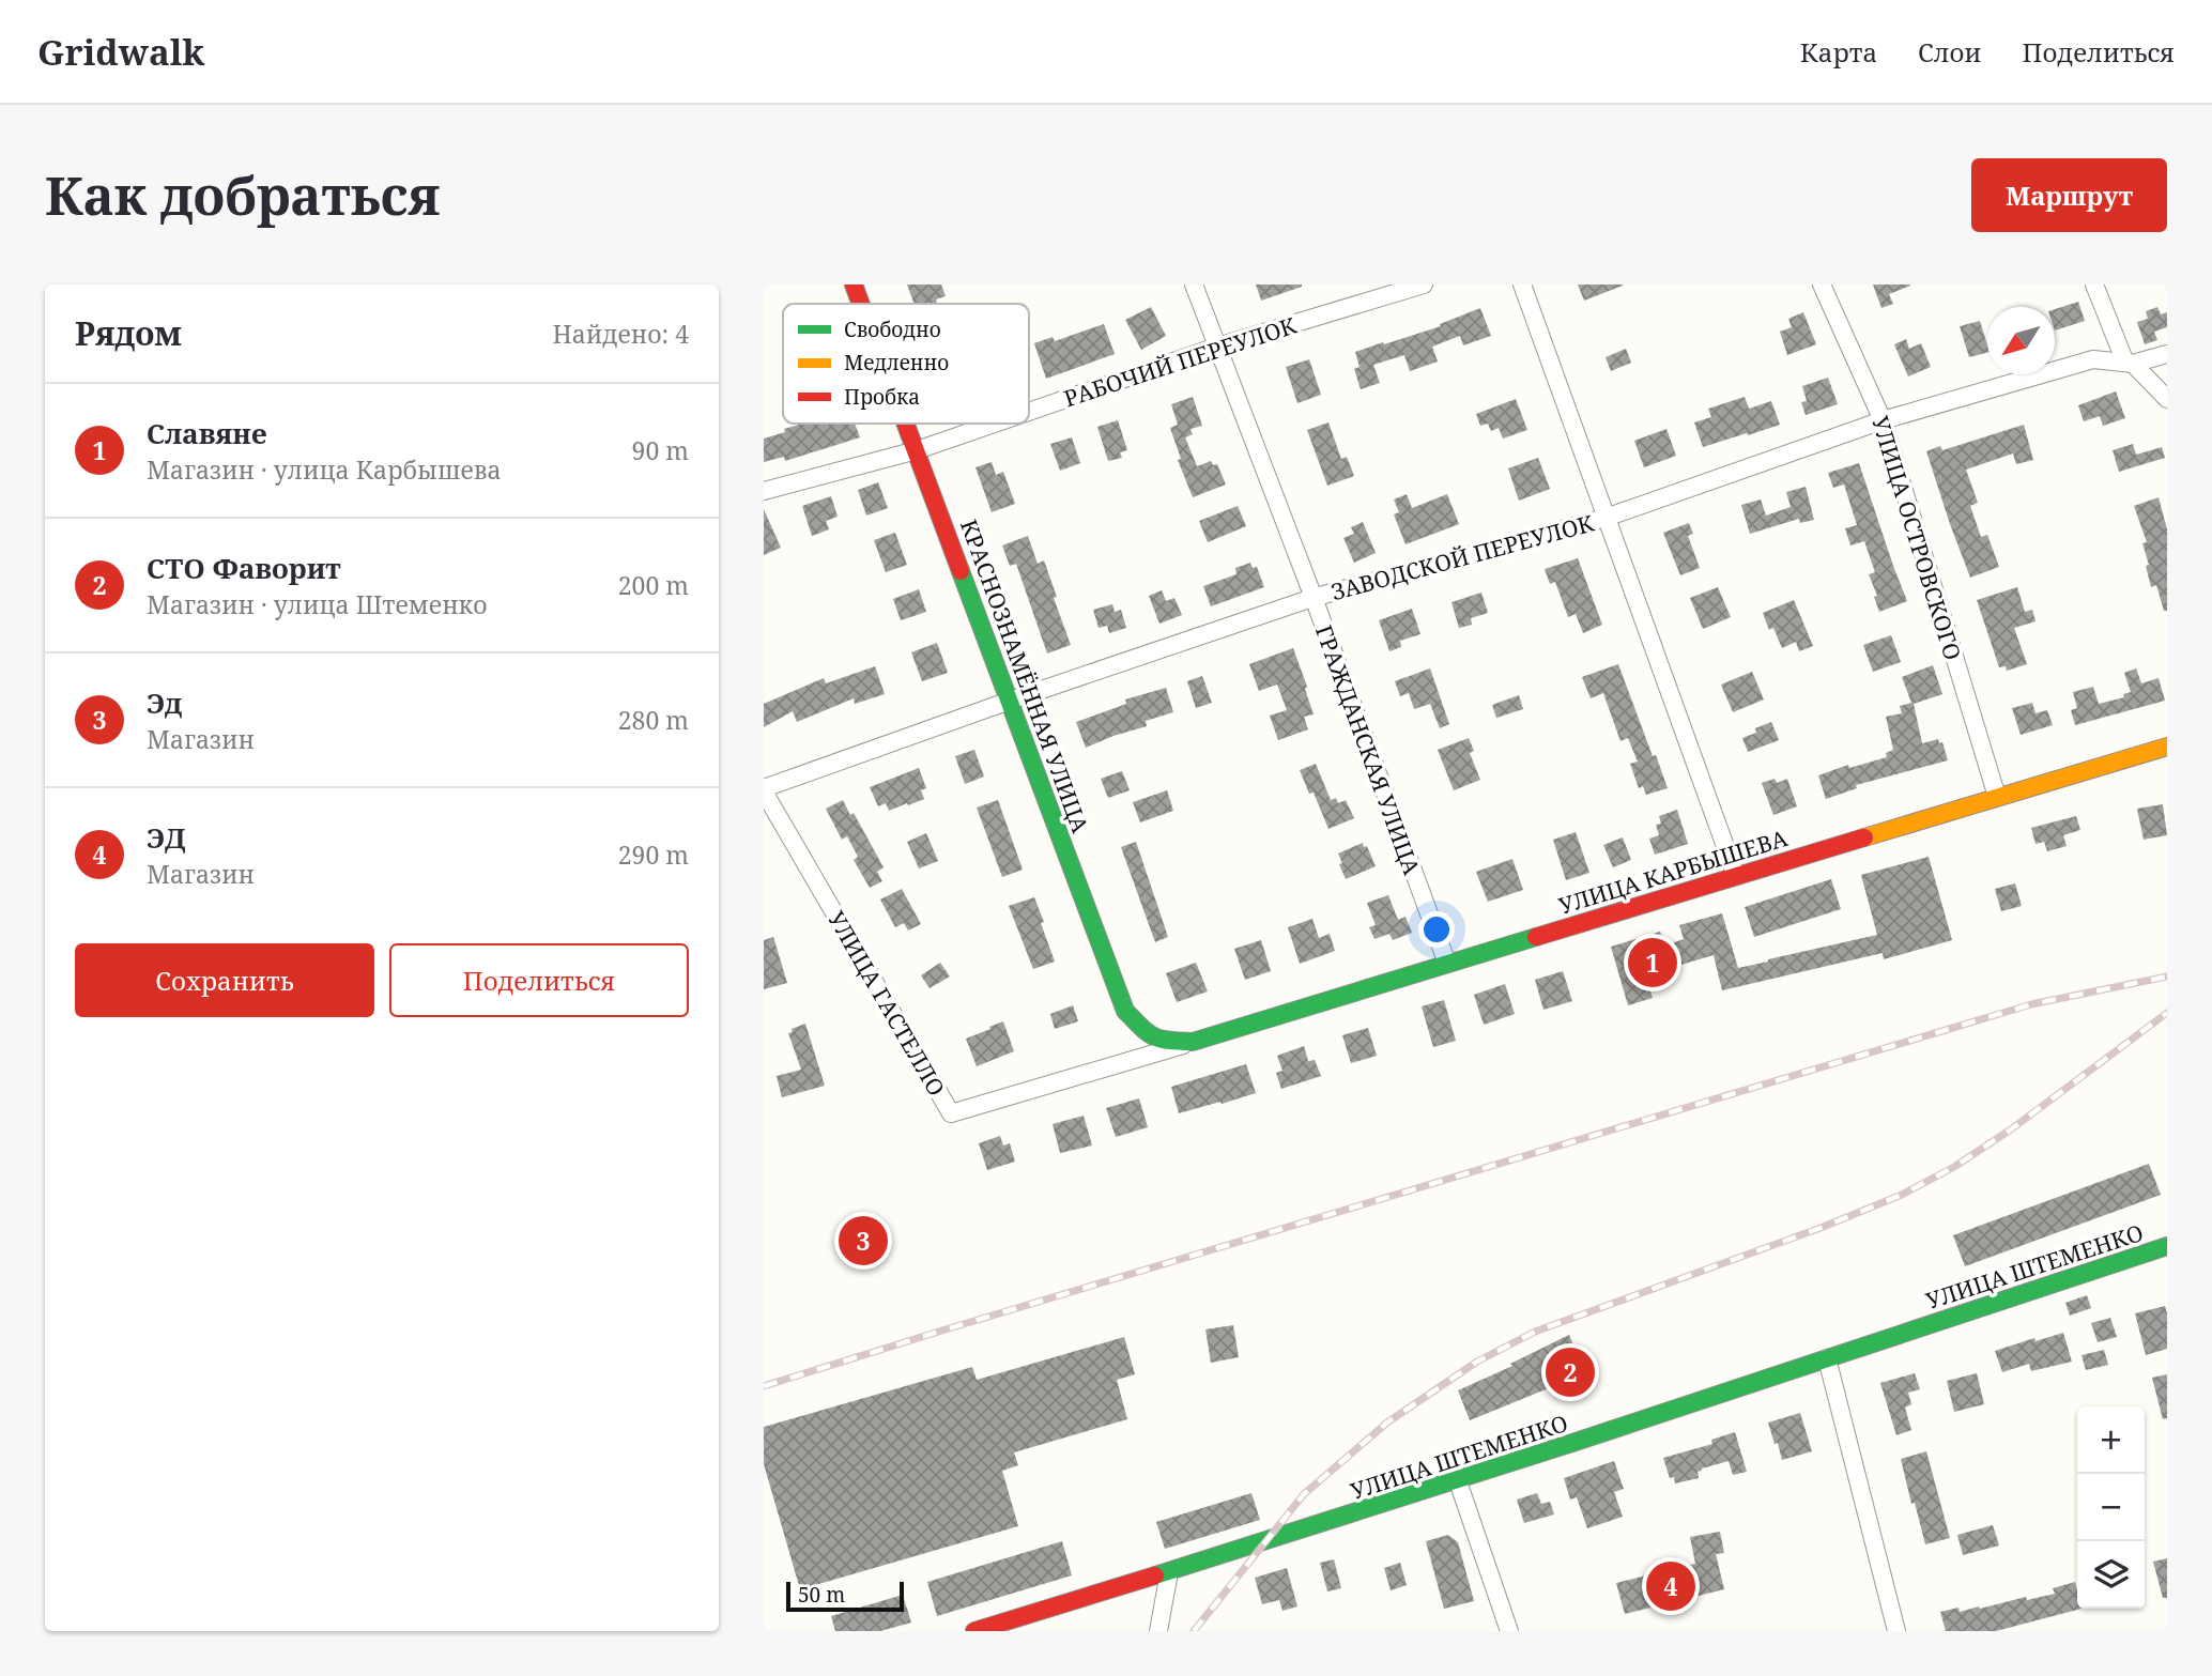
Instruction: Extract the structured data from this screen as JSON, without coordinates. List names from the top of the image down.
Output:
{
  "streets": {
    "main road": ["КРАСНОЗНАМЁННАЯ УЛИЦА", "УЛИЦА КАРБЫШЕВА", "УЛИЦА ШТЕМЕНКО"],
    "street": [
      "РАБОЧИЙ ПЕРЕУЛОК",
      "УЛИЦА ОСТРОВСКОГО",
      "ЗАВОДСКОЙ ПЕРЕУЛОК",
      "ГРАЖДАНСКАЯ УЛИЦА",
      "УЛИЦА ГАСТЕЛЛО"
    ]
  },
  "crossings": [
    ["РАБОЧИЙ ПЕРЕУЛОК", "КРАСНОЗНАМЁННАЯ УЛИЦА"],
    ["РАБОЧИЙ ПЕРЕУЛОК", "ГРАЖДАНСКАЯ УЛИЦА"],
    ["УЛИЦА ОСТРОВСКОГО", "ЗАВОДСКОЙ ПЕРЕУЛОК"],
    ["УЛИЦА ОСТРОВСКОГО", "УЛИЦА КАРБЫШЕВА"],
    ["ЗАВОДСКОЙ ПЕРЕУЛОК", "КРАСНОЗНАМЁННАЯ УЛИЦА"],
    ["ЗАВОДСКОЙ ПЕРЕУЛОК", "ГРАЖДАНСКАЯ УЛИЦА"],
    ["ЗАВОДСКОЙ ПЕРЕУЛОК", "УЛИЦА ГАСТЕЛЛО"],
    ["КРАСНОЗНАМЁННАЯ УЛИЦА", "УЛИЦА КАРБЫШЕВА"],
    ["КРАСНОЗНАМЁННАЯ УЛИЦА", "УЛИЦА ГАСТЕЛЛО"],
    ["ГРАЖДАНСКАЯ УЛИЦА", "УЛИЦА КАРБЫШЕВА"],
    ["УЛИЦА КАРБЫШЕВА", "УЛИЦА ГАСТЕЛЛО"]
  ],
  "legend": ["Свободно", "Медленно", "Пробка"],
  "scale_bar": "50 m",
  "north": "bottom left",
  "page": {
    "header": "Gridwalk",
    "nav": ["Карта", "Слои", "Поделиться"],
    "buttons": [
      "Маршрут",
      ["Сохранить", "Поделиться"]
    ],
    "title": "Как добраться",
    "heading": ["Рядом", "Найдено: 4"],
    "list": [
      {
        "mark": "1",
        "name": "Славяне",
        "note": "Магазин · улица Карбышева",
        "value": "90 m"
      },
      {
        "mark": "2",
        "name": "СТО Фаворит",
        "note": "Магазин · улица Штеменко",
        "value": "200 m"
      },
      {
        "mark": "3",
        "name": "Эд",
        "note": "Магазин",
        "value": "280 m"
      },
      {
        "mark": "4",
        "name": "ЭД",
        "note": "Магазин",
        "value": "290 m"
      }
    ],
    "pins": [
      "1",
      "3",
      "2",
      "4"
    ],
    "map_buttons": ["+", "−"],
    "scale": "50 m"
  }
}
